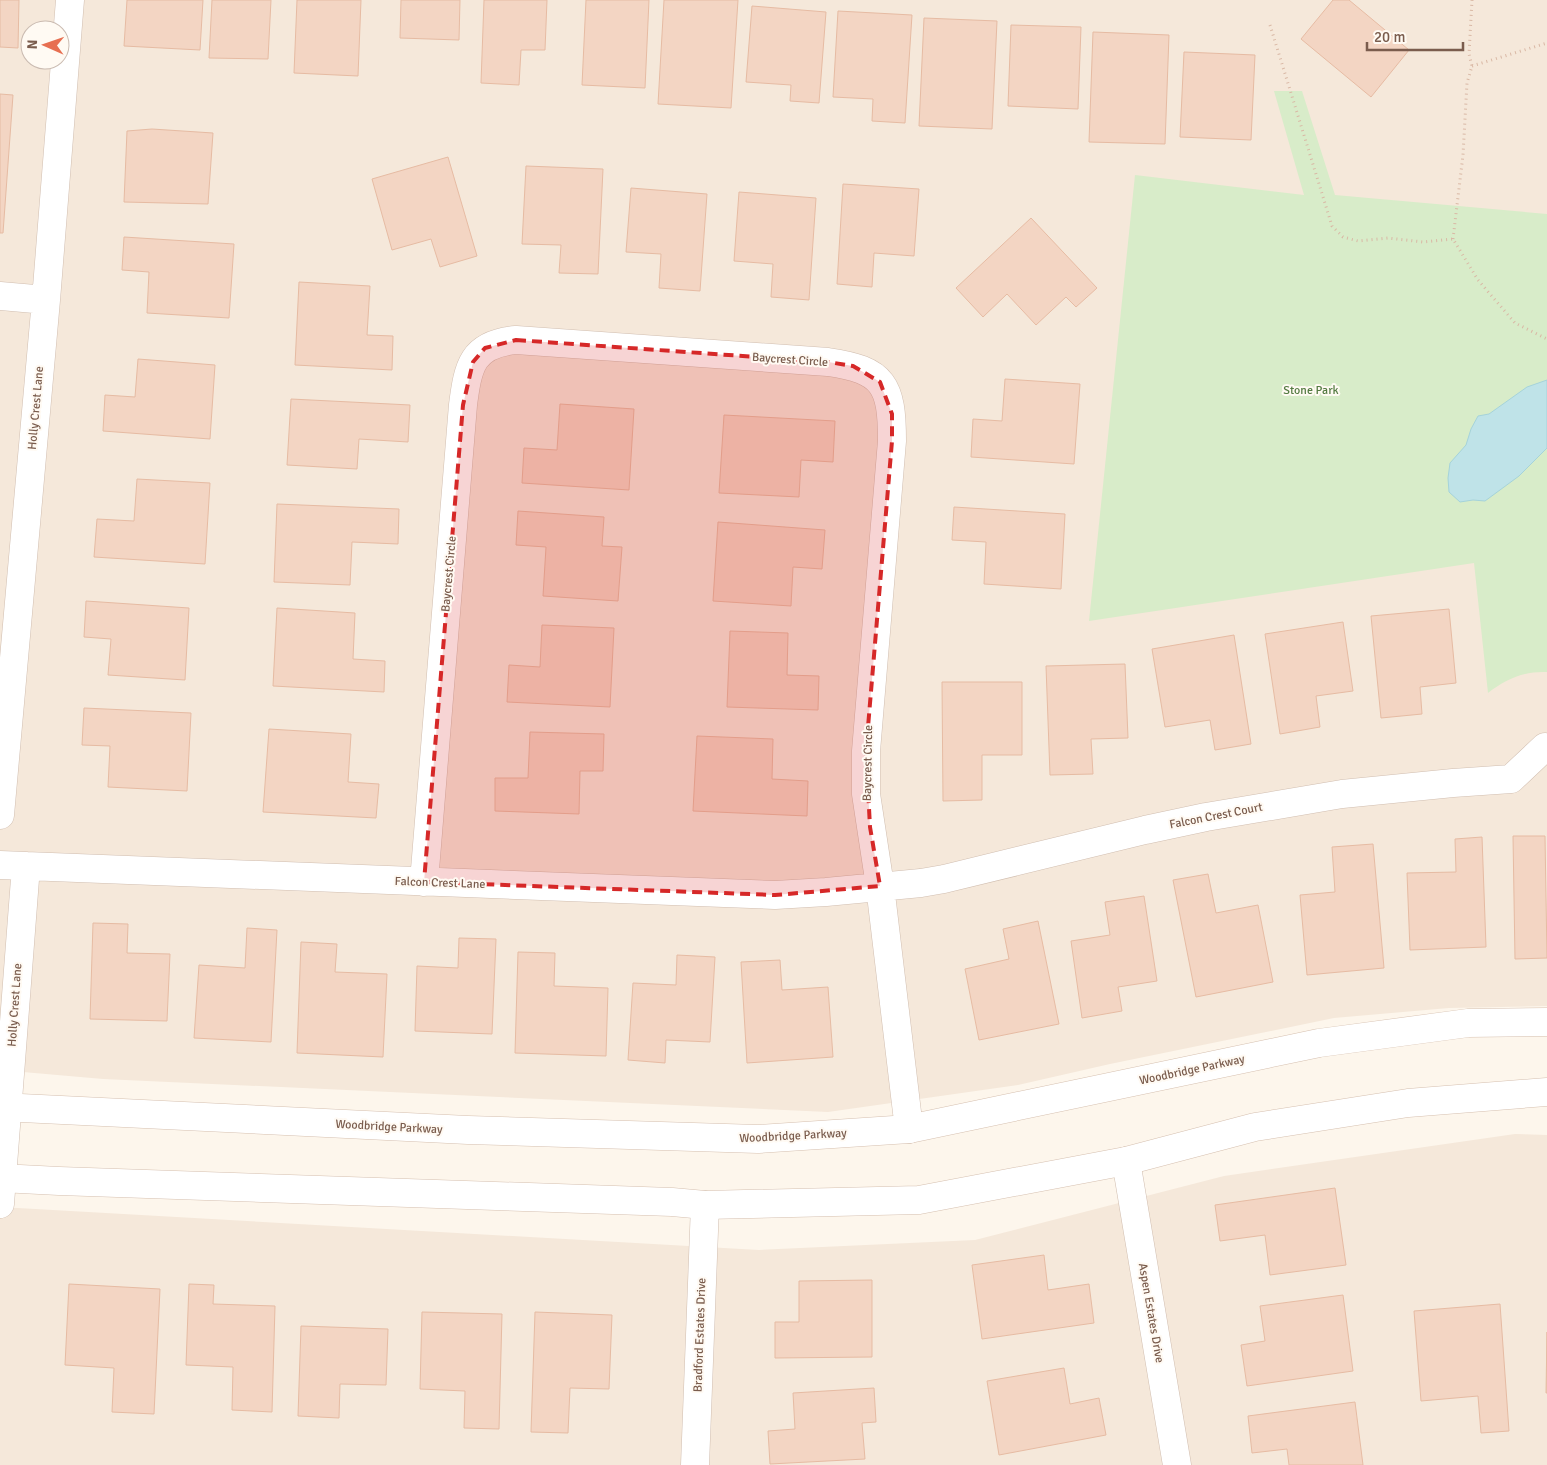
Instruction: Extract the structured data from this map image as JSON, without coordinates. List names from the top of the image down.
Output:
{
  "streets": {
    "street": [
      "Baycrest Circle",
      "Holly Crest Lane",
      "Falcon Crest Court",
      "Falcon Crest Lane",
      "Woodbridge Parkway",
      "Aspen Estates Drive",
      "Bradford Estates Drive"
    ]
  },
  "crossings": [
    ["Baycrest Circle", "Falcon Crest Court"],
    ["Baycrest Circle", "Falcon Crest Lane"],
    ["Baycrest Circle", "Woodbridge Parkway"],
    ["Holly Crest Lane", "Falcon Crest Lane"],
    ["Holly Crest Lane", "Woodbridge Parkway"],
    ["Falcon Crest Court", "Falcon Crest Lane"]
  ],
  "parks": ["Stone Park"],
  "scale_bar": "20 m",
  "north": "left"
}
